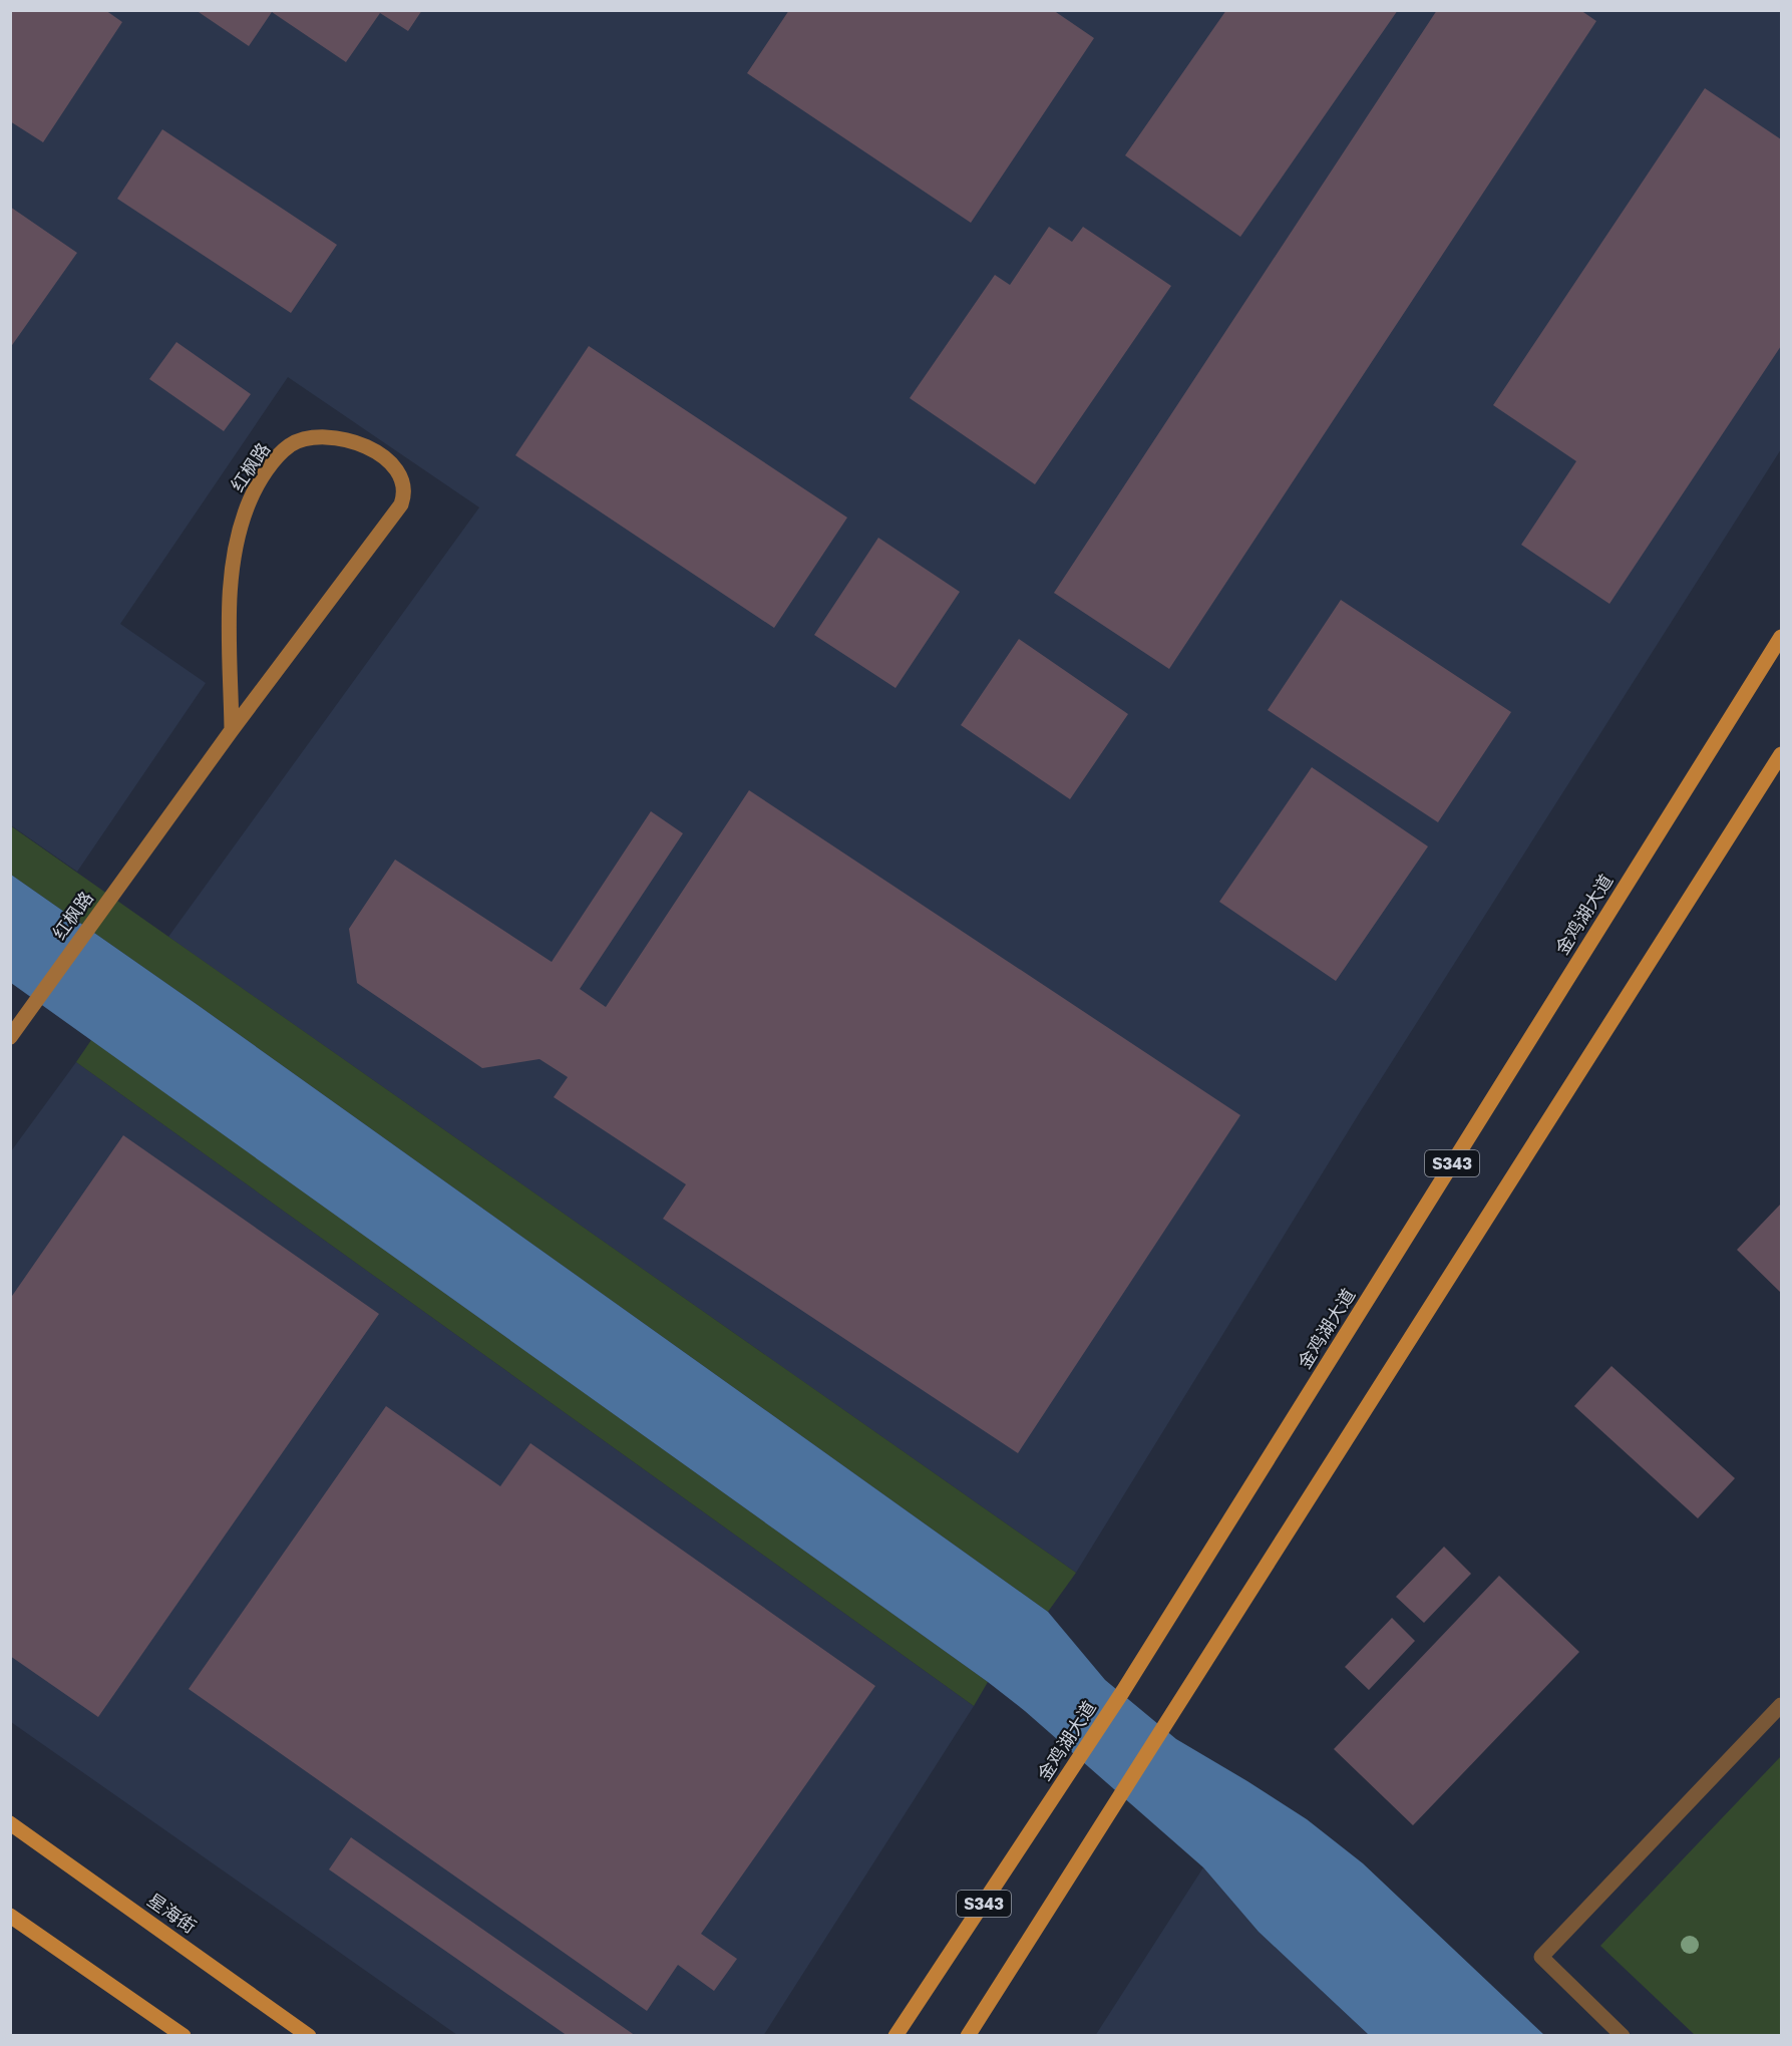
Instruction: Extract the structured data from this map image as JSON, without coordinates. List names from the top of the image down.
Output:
{
  "streets": {
    "main road": ["金鸡湖大道", "S343", "星海街"],
    "street": ["红枫路"]
  }
}
